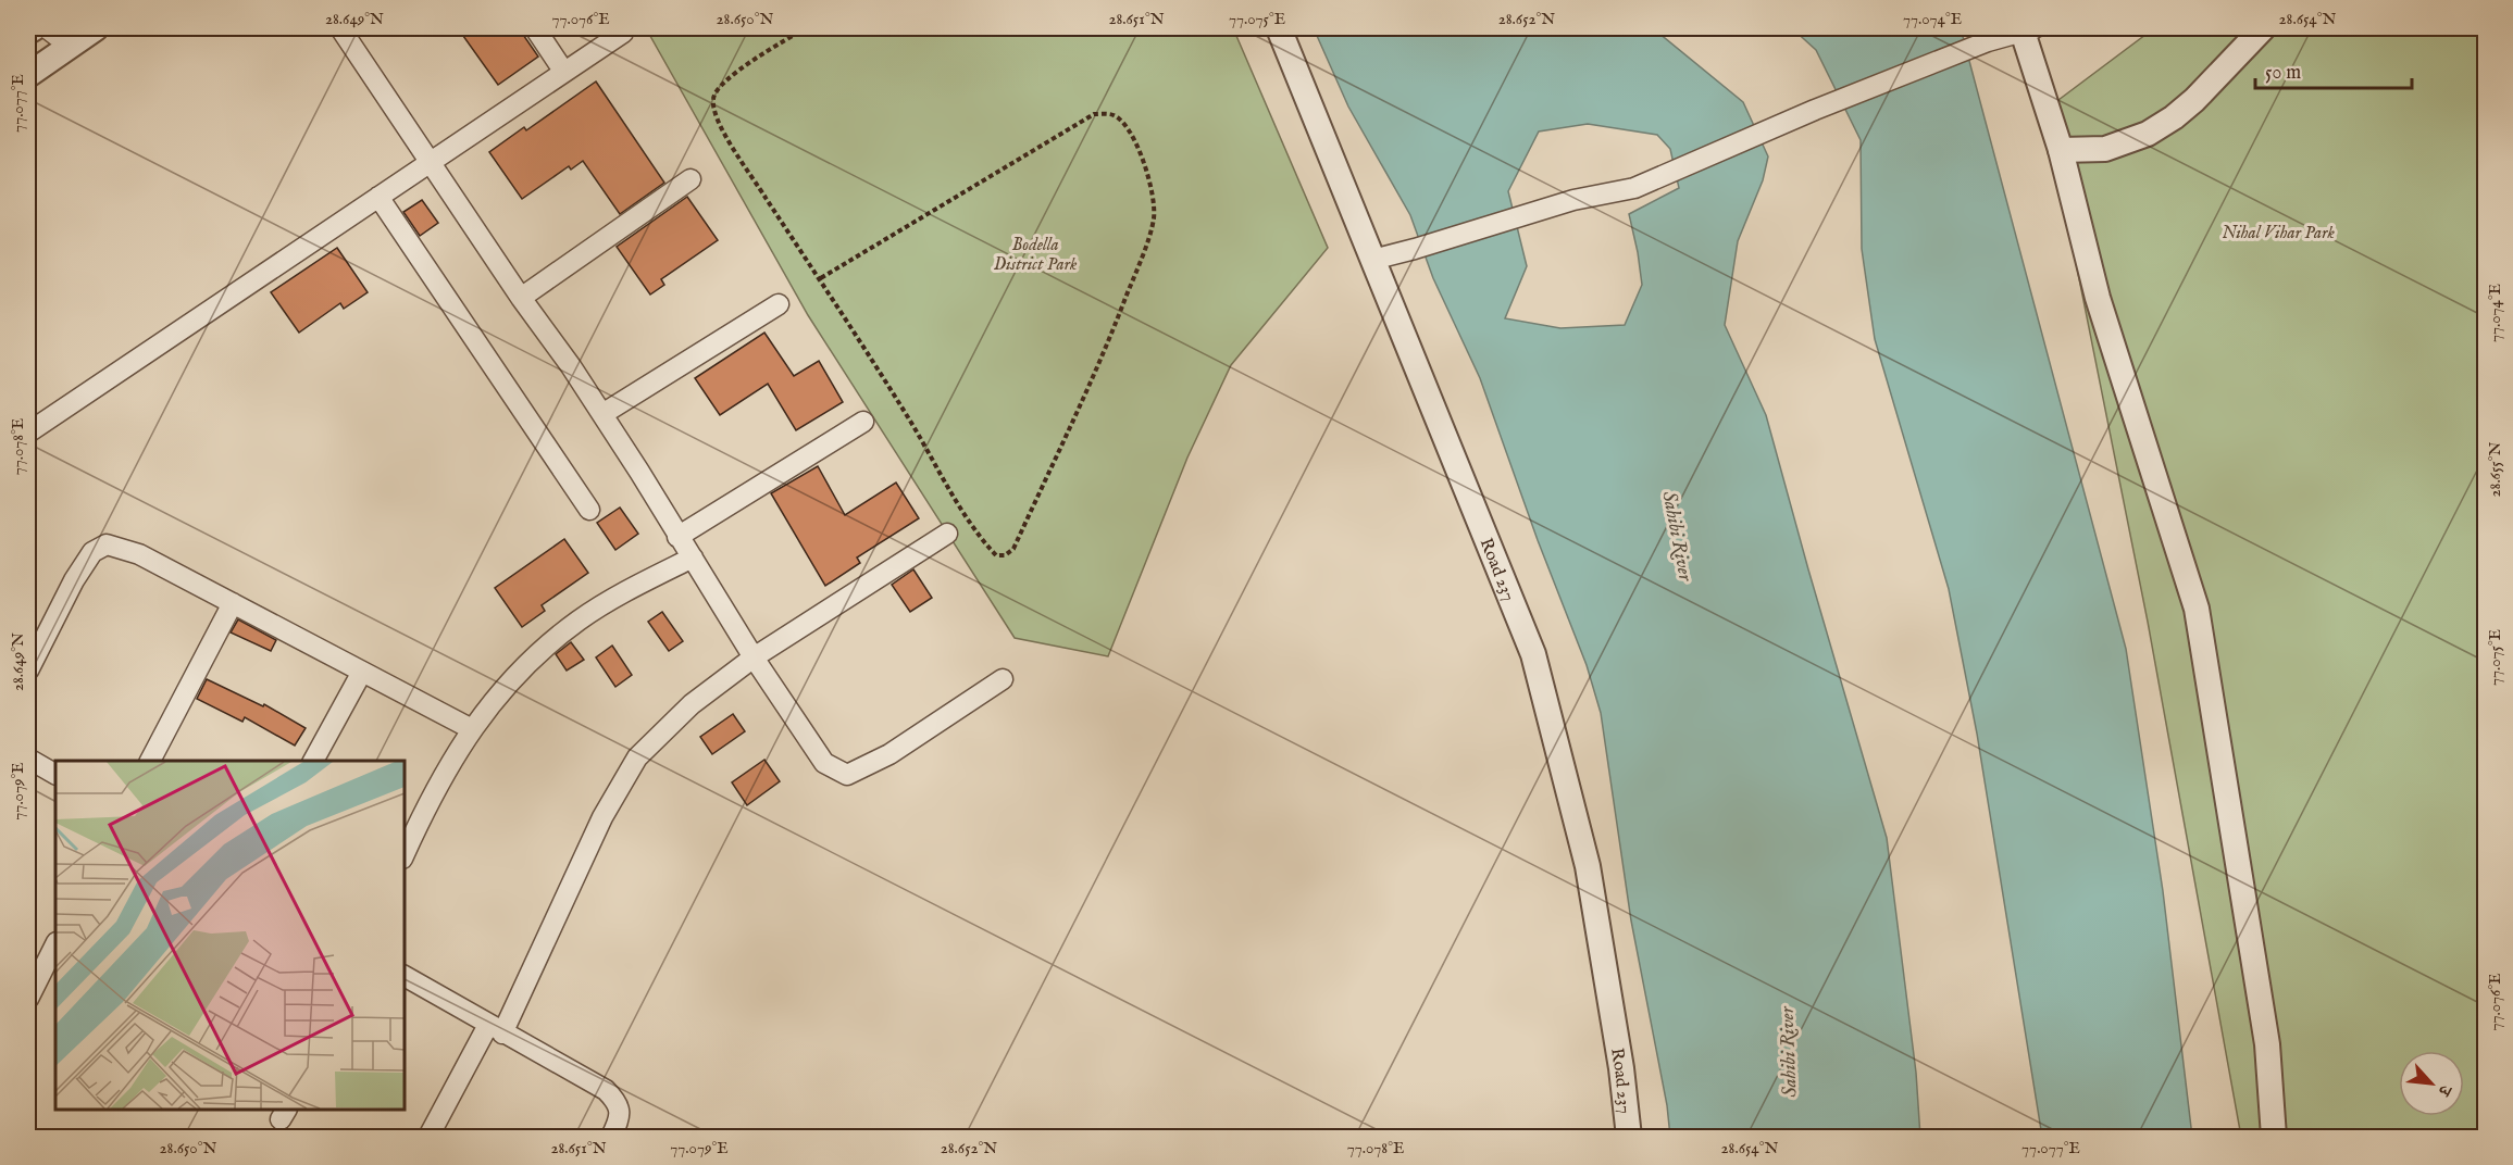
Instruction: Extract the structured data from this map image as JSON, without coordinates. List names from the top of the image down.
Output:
{
  "streets": {
    "street": ["Road 237"]
  },
  "water": ["Sahibi River"],
  "parks": ["Nihal Vihar Park", "Bodella District Park"],
  "scale_bar": "50 m",
  "north": "bottom right",
  "coordinates": [
    "28.649°N",
    "77.076°E",
    "28.650°N",
    "28.651°N",
    "77.075°E",
    "28.652°N",
    "77.074°E",
    "28.654°N",
    "77.077°E",
    "77.078°E",
    "28.655°N",
    "77.079°E"
  ]
}
